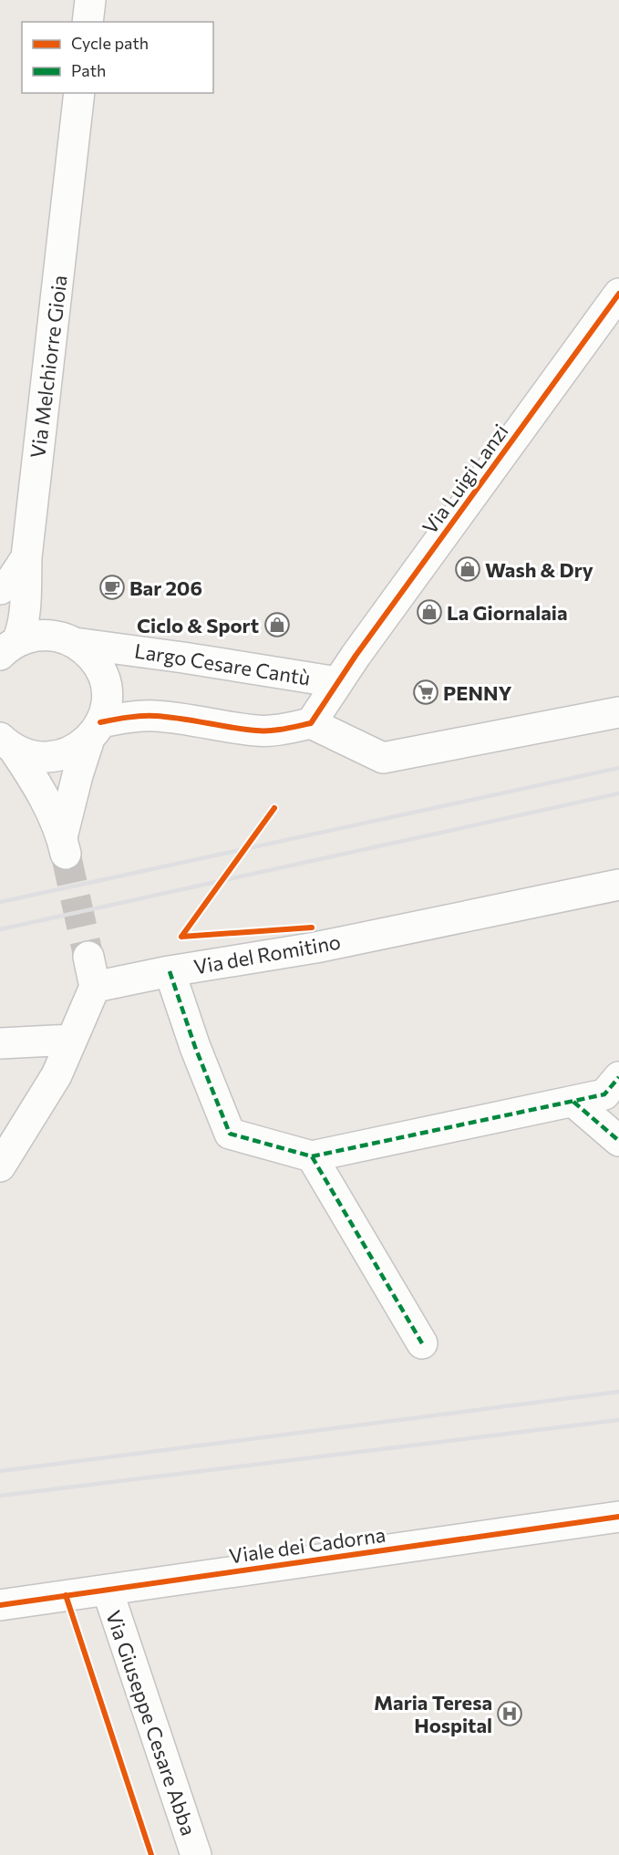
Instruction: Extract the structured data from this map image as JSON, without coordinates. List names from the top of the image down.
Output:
{
  "streets": {
    "street": [
      "Via Melchiorre Gioia",
      "Via Luigi Lanzi",
      "Largo Cesare Cantù",
      "Via del Romitino",
      "Viale dei Cadorna",
      "Via Giuseppe Cesare Abba"
    ]
  },
  "crossings": [
    ["Via Melchiorre Gioia", "Largo Cesare Cantù"],
    ["Via Luigi Lanzi", "Largo Cesare Cantù"],
    ["Viale dei Cadorna", "Via Giuseppe Cesare Abba"]
  ],
  "places": {
    "shop": ["Wash & Dry", "La Giornalaia", "Ciclo & Sport"],
    "cafe": ["Bar 206"],
    "supermarket": ["PENNY"],
    "hospital": ["Maria Teresa Hospital"]
  },
  "legend": ["Cycle path", "Path"]
}
